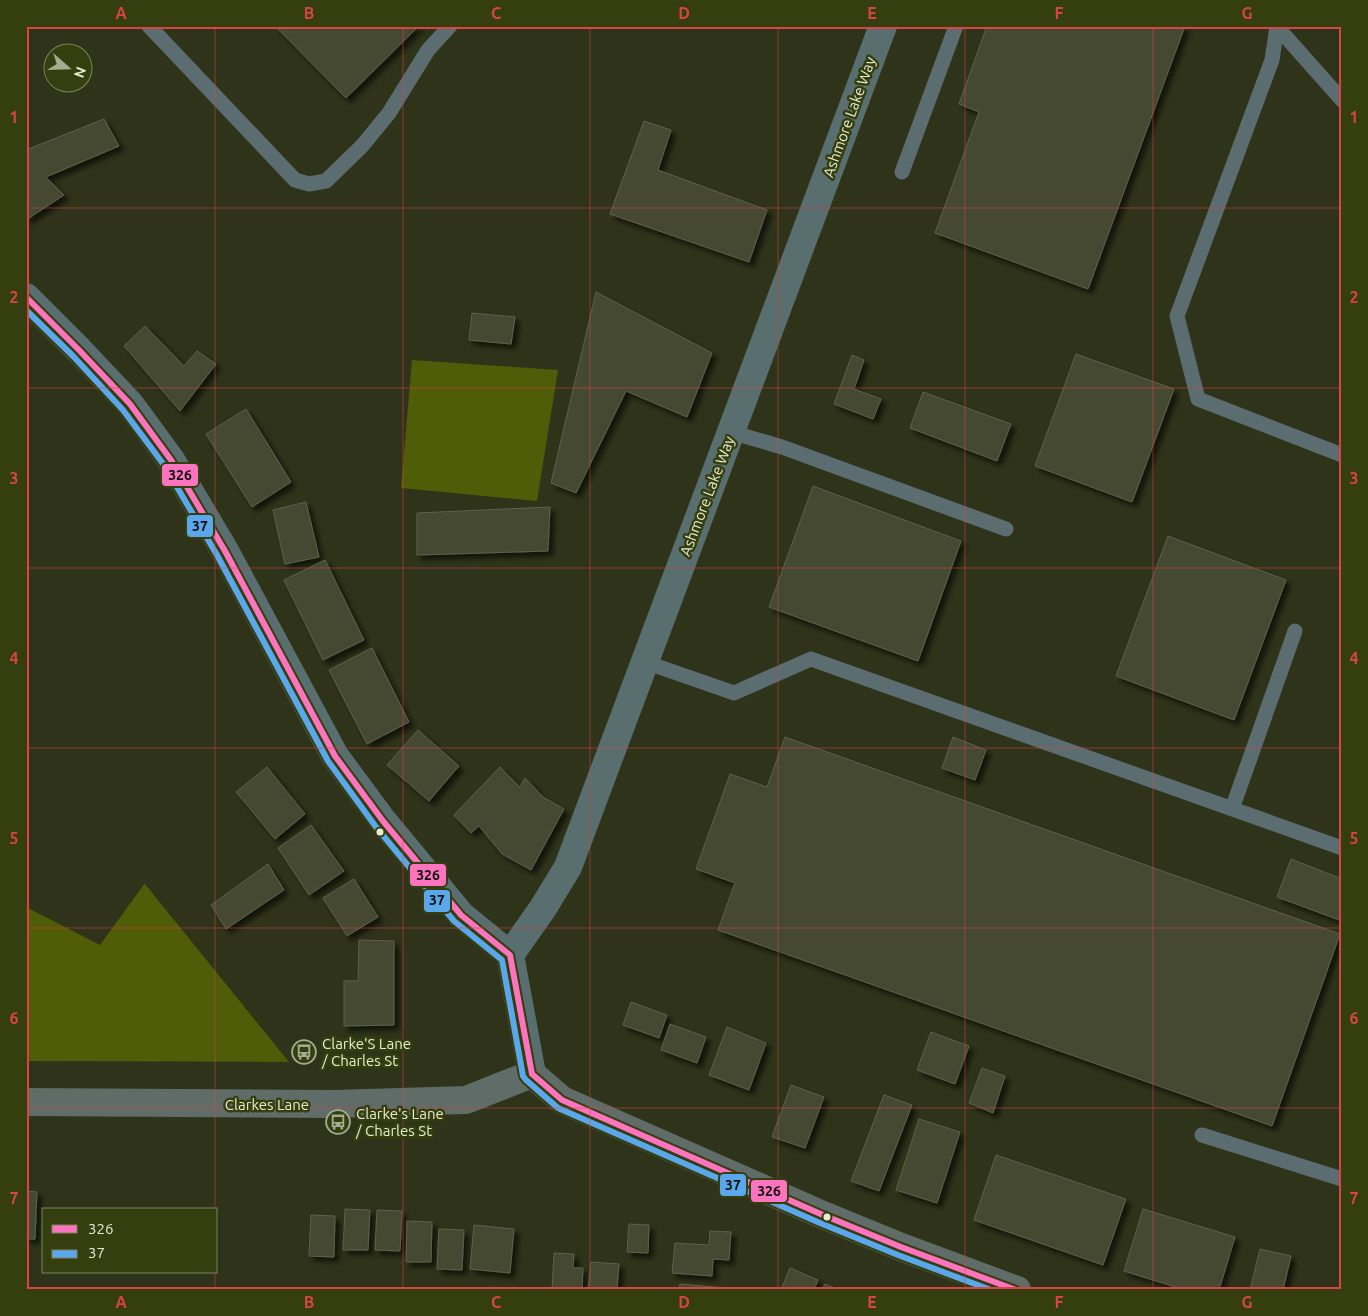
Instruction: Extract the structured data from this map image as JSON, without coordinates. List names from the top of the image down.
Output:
{
  "streets": {
    "main road": ["Clarkes Lane"],
    "street": ["Ashmore Lake Way"]
  },
  "places": {
    "bus stop": ["Clarke'S Lane / Charles St", "Clarke's Lane / Charles St"]
  },
  "lines": ["transit line 326", "transit line 37"],
  "legend": ["326", "37"],
  "north": "right",
  "grid": {
    "columns": [
      "A",
      "B",
      "C",
      "D",
      "E",
      "F",
      "G"
    ],
    "rows": [
      "1",
      "2",
      "3",
      "4",
      "5",
      "6",
      "7"
    ]
  }
}
